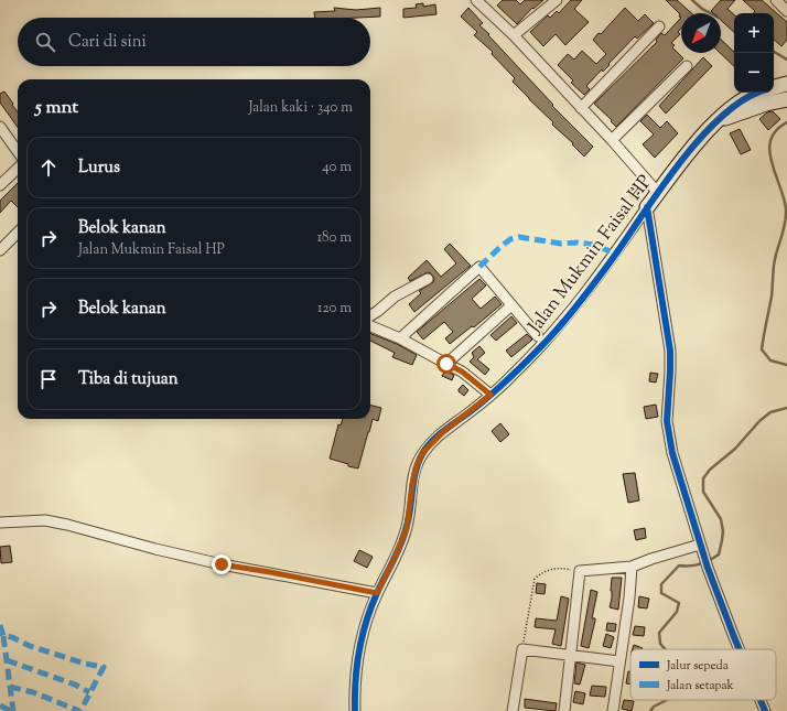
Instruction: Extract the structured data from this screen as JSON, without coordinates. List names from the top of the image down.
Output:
{
  "streets": {
    "street": ["Jalan Mukmin Faisal HP"]
  },
  "legend": ["Jalur sepeda", "Jalan setapak"],
  "north": "bottom left",
  "page": {
    "map_buttons": ["+", "−"],
    "search": "Cari di sini",
    "heading": ["5 mnt", "Jalan kaki · 340 m"],
    "list": [
      ["Lurus", "40 m"],
      ["Belok kanan", "Jalan Mukmin Faisal HP", "180 m"],
      ["Belok kanan", "120 m"],
      "Tiba di tujuan"
    ]
  }
}
